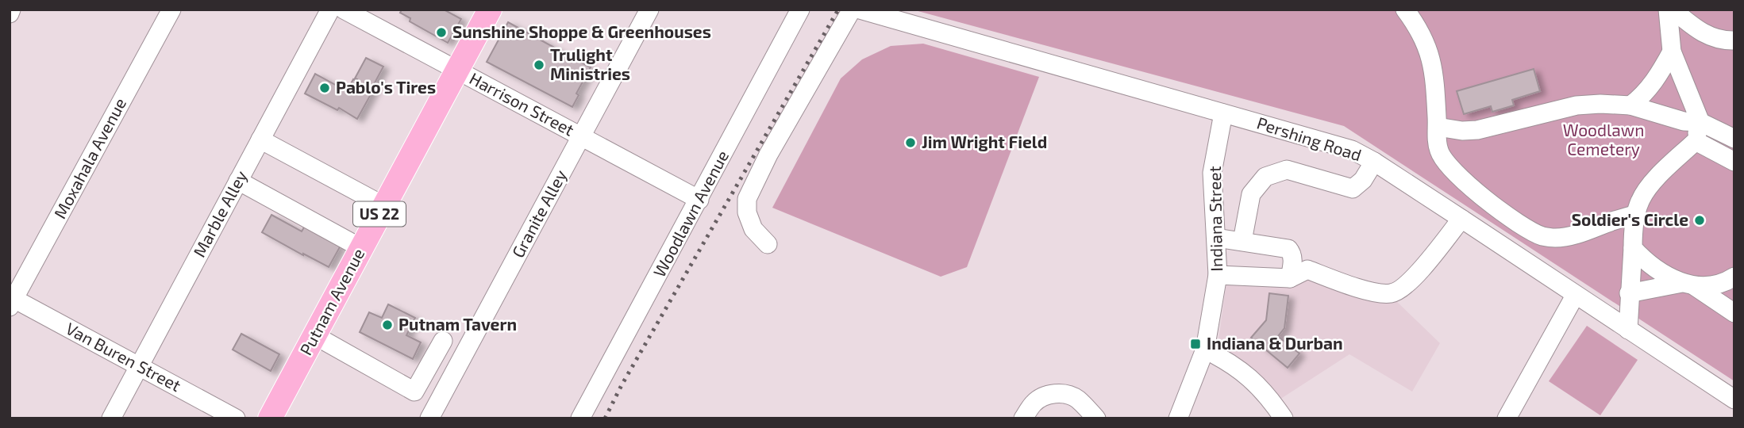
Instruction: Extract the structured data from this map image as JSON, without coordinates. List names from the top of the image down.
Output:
{
  "streets": {
    "main road": ["US 22", "Putnam Avenue"],
    "street": [
      "Harrison Street",
      "Pershing Road",
      "Moxahala Avenue",
      "Marble Alley",
      "Granite Alley",
      "Woodlawn Avenue",
      "Indiana Street",
      "Van Buren Street"
    ]
  },
  "crossings": [
    ["Harrison Street", "Granite Alley"],
    ["Harrison Street", "Woodlawn Avenue"],
    ["Harrison Street", "Putnam Avenue"],
    ["Pershing Road", "Indiana Street"],
    ["Moxahala Avenue", "Van Buren Street"],
    ["Marble Alley", "Van Buren Street"]
  ],
  "parks": ["Woodlawn Cemetery"],
  "places": {
    "other": [
      "Sunshine Shoppe & Greenhouses",
      "Trulight Ministries",
      "Pablo's Tires",
      "Jim Wright Field",
      "Soldier's Circle",
      "Putnam Tavern"
    ],
    "transit": ["Indiana & Durban"]
  }
}
